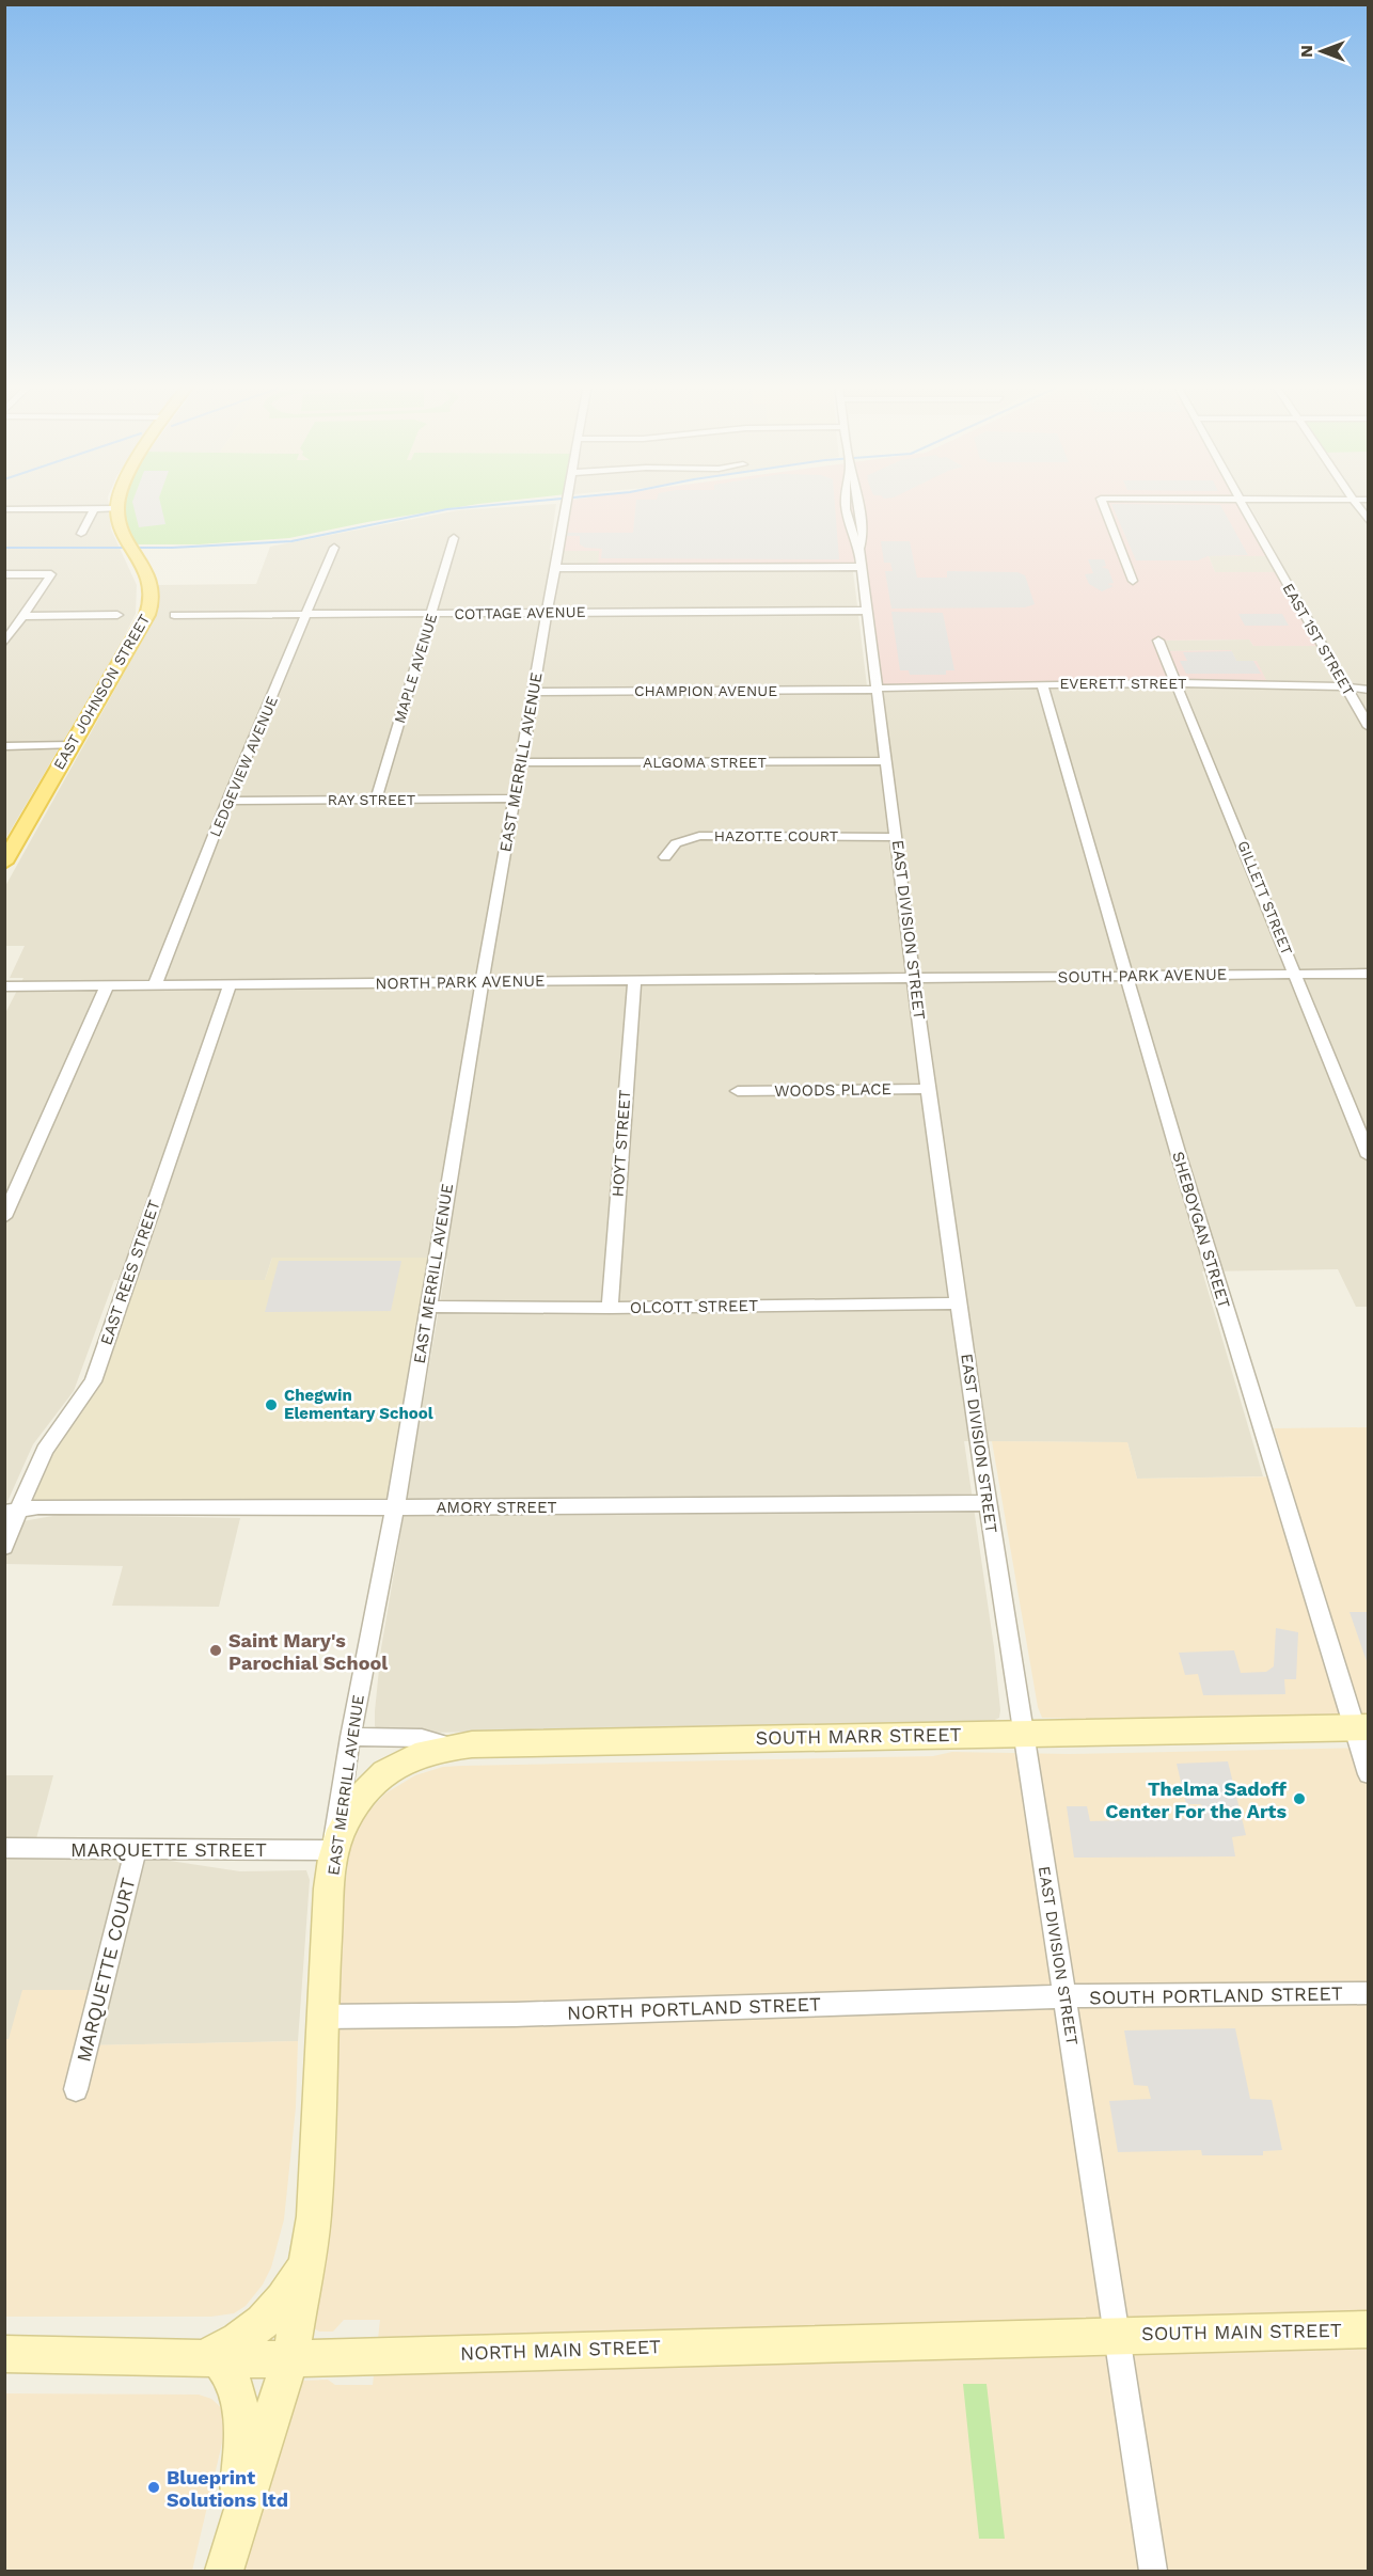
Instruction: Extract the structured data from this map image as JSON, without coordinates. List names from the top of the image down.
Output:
{
  "streets": {
    "main road": [
      "EAST JOHNSON STREET",
      "EAST MERRILL AVENUE",
      "SOUTH MARR STREET",
      "SOUTH MAIN STREET",
      "NORTH MAIN STREET"
    ],
    "street": [
      "COTTAGE AVENUE",
      "EAST 1ST STREET",
      "MAPLE AVENUE",
      "EVERETT STREET",
      "CHAMPION AVENUE",
      "ALGOMA STREET",
      "LEDGEVIEW AVENUE",
      "RAY STREET",
      "HAZOTTE COURT",
      "GILLETT STREET",
      "EAST DIVISION STREET",
      "SOUTH PARK AVENUE",
      "NORTH PARK AVENUE",
      "WOODS PLACE",
      "HOYT STREET",
      "SHEBOYGAN STREET",
      "EAST REES STREET",
      "OLCOTT STREET",
      "AMORY STREET",
      "MARQUETTE STREET",
      "MARQUETTE COURT",
      "SOUTH PORTLAND STREET",
      "NORTH PORTLAND STREET"
    ]
  },
  "crossings": [
    ["COTTAGE AVENUE", "MAPLE AVENUE"],
    ["COTTAGE AVENUE", "EAST MERRILL AVENUE"],
    ["COTTAGE AVENUE", "LEDGEVIEW AVENUE"],
    ["COTTAGE AVENUE", "EAST DIVISION STREET"],
    ["EAST 1ST STREET", "EVERETT STREET"],
    ["MAPLE AVENUE", "RAY STREET"],
    ["EVERETT STREET", "CHAMPION AVENUE"],
    ["EVERETT STREET", "GILLETT STREET"],
    ["EVERETT STREET", "EAST DIVISION STREET"],
    ["EVERETT STREET", "SHEBOYGAN STREET"],
    ["CHAMPION AVENUE", "EAST MERRILL AVENUE"],
    ["CHAMPION AVENUE", "EAST DIVISION STREET"],
    ["EAST MERRILL AVENUE", "ALGOMA STREET"],
    ["EAST MERRILL AVENUE", "RAY STREET"],
    ["EAST MERRILL AVENUE", "NORTH PARK AVENUE"],
    ["EAST MERRILL AVENUE", "OLCOTT STREET"],
    ["EAST MERRILL AVENUE", "AMORY STREET"],
    ["EAST MERRILL AVENUE", "SOUTH MARR STREET"],
    ["EAST MERRILL AVENUE", "MARQUETTE STREET"],
    ["EAST MERRILL AVENUE", "NORTH PORTLAND STREET"],
    ["EAST MERRILL AVENUE", "NORTH MAIN STREET"],
    ["ALGOMA STREET", "EAST DIVISION STREET"],
    ["LEDGEVIEW AVENUE", "RAY STREET"],
    ["LEDGEVIEW AVENUE", "NORTH PARK AVENUE"],
    ["HAZOTTE COURT", "EAST DIVISION STREET"],
    ["GILLETT STREET", "SOUTH PARK AVENUE"],
    ["EAST DIVISION STREET", "SOUTH PARK AVENUE"],
    ["EAST DIVISION STREET", "NORTH PARK AVENUE"],
    ["EAST DIVISION STREET", "WOODS PLACE"],
    ["EAST DIVISION STREET", "OLCOTT STREET"],
    ["EAST DIVISION STREET", "AMORY STREET"],
    ["EAST DIVISION STREET", "SOUTH MARR STREET"],
    ["EAST DIVISION STREET", "SOUTH PORTLAND STREET"],
    ["EAST DIVISION STREET", "NORTH PORTLAND STREET"],
    ["EAST DIVISION STREET", "SOUTH MAIN STREET"],
    ["EAST DIVISION STREET", "NORTH MAIN STREET"],
    ["SOUTH PARK AVENUE", "NORTH PARK AVENUE"],
    ["SOUTH PARK AVENUE", "SHEBOYGAN STREET"],
    ["NORTH PARK AVENUE", "HOYT STREET"],
    ["NORTH PARK AVENUE", "EAST REES STREET"],
    ["HOYT STREET", "OLCOTT STREET"],
    ["SHEBOYGAN STREET", "SOUTH MARR STREET"],
    ["EAST REES STREET", "AMORY STREET"],
    ["MARQUETTE STREET", "MARQUETTE COURT"],
    ["SOUTH PORTLAND STREET", "NORTH PORTLAND STREET"],
    ["SOUTH MAIN STREET", "NORTH MAIN STREET"]
  ],
  "places": [
    "Chegwin Elementary School",
    "Saint Mary's Parochial School",
    "Thelma Sadoff Center For the Arts",
    "Blueprint Solutions ltd"
  ],
  "north": "left"
}
